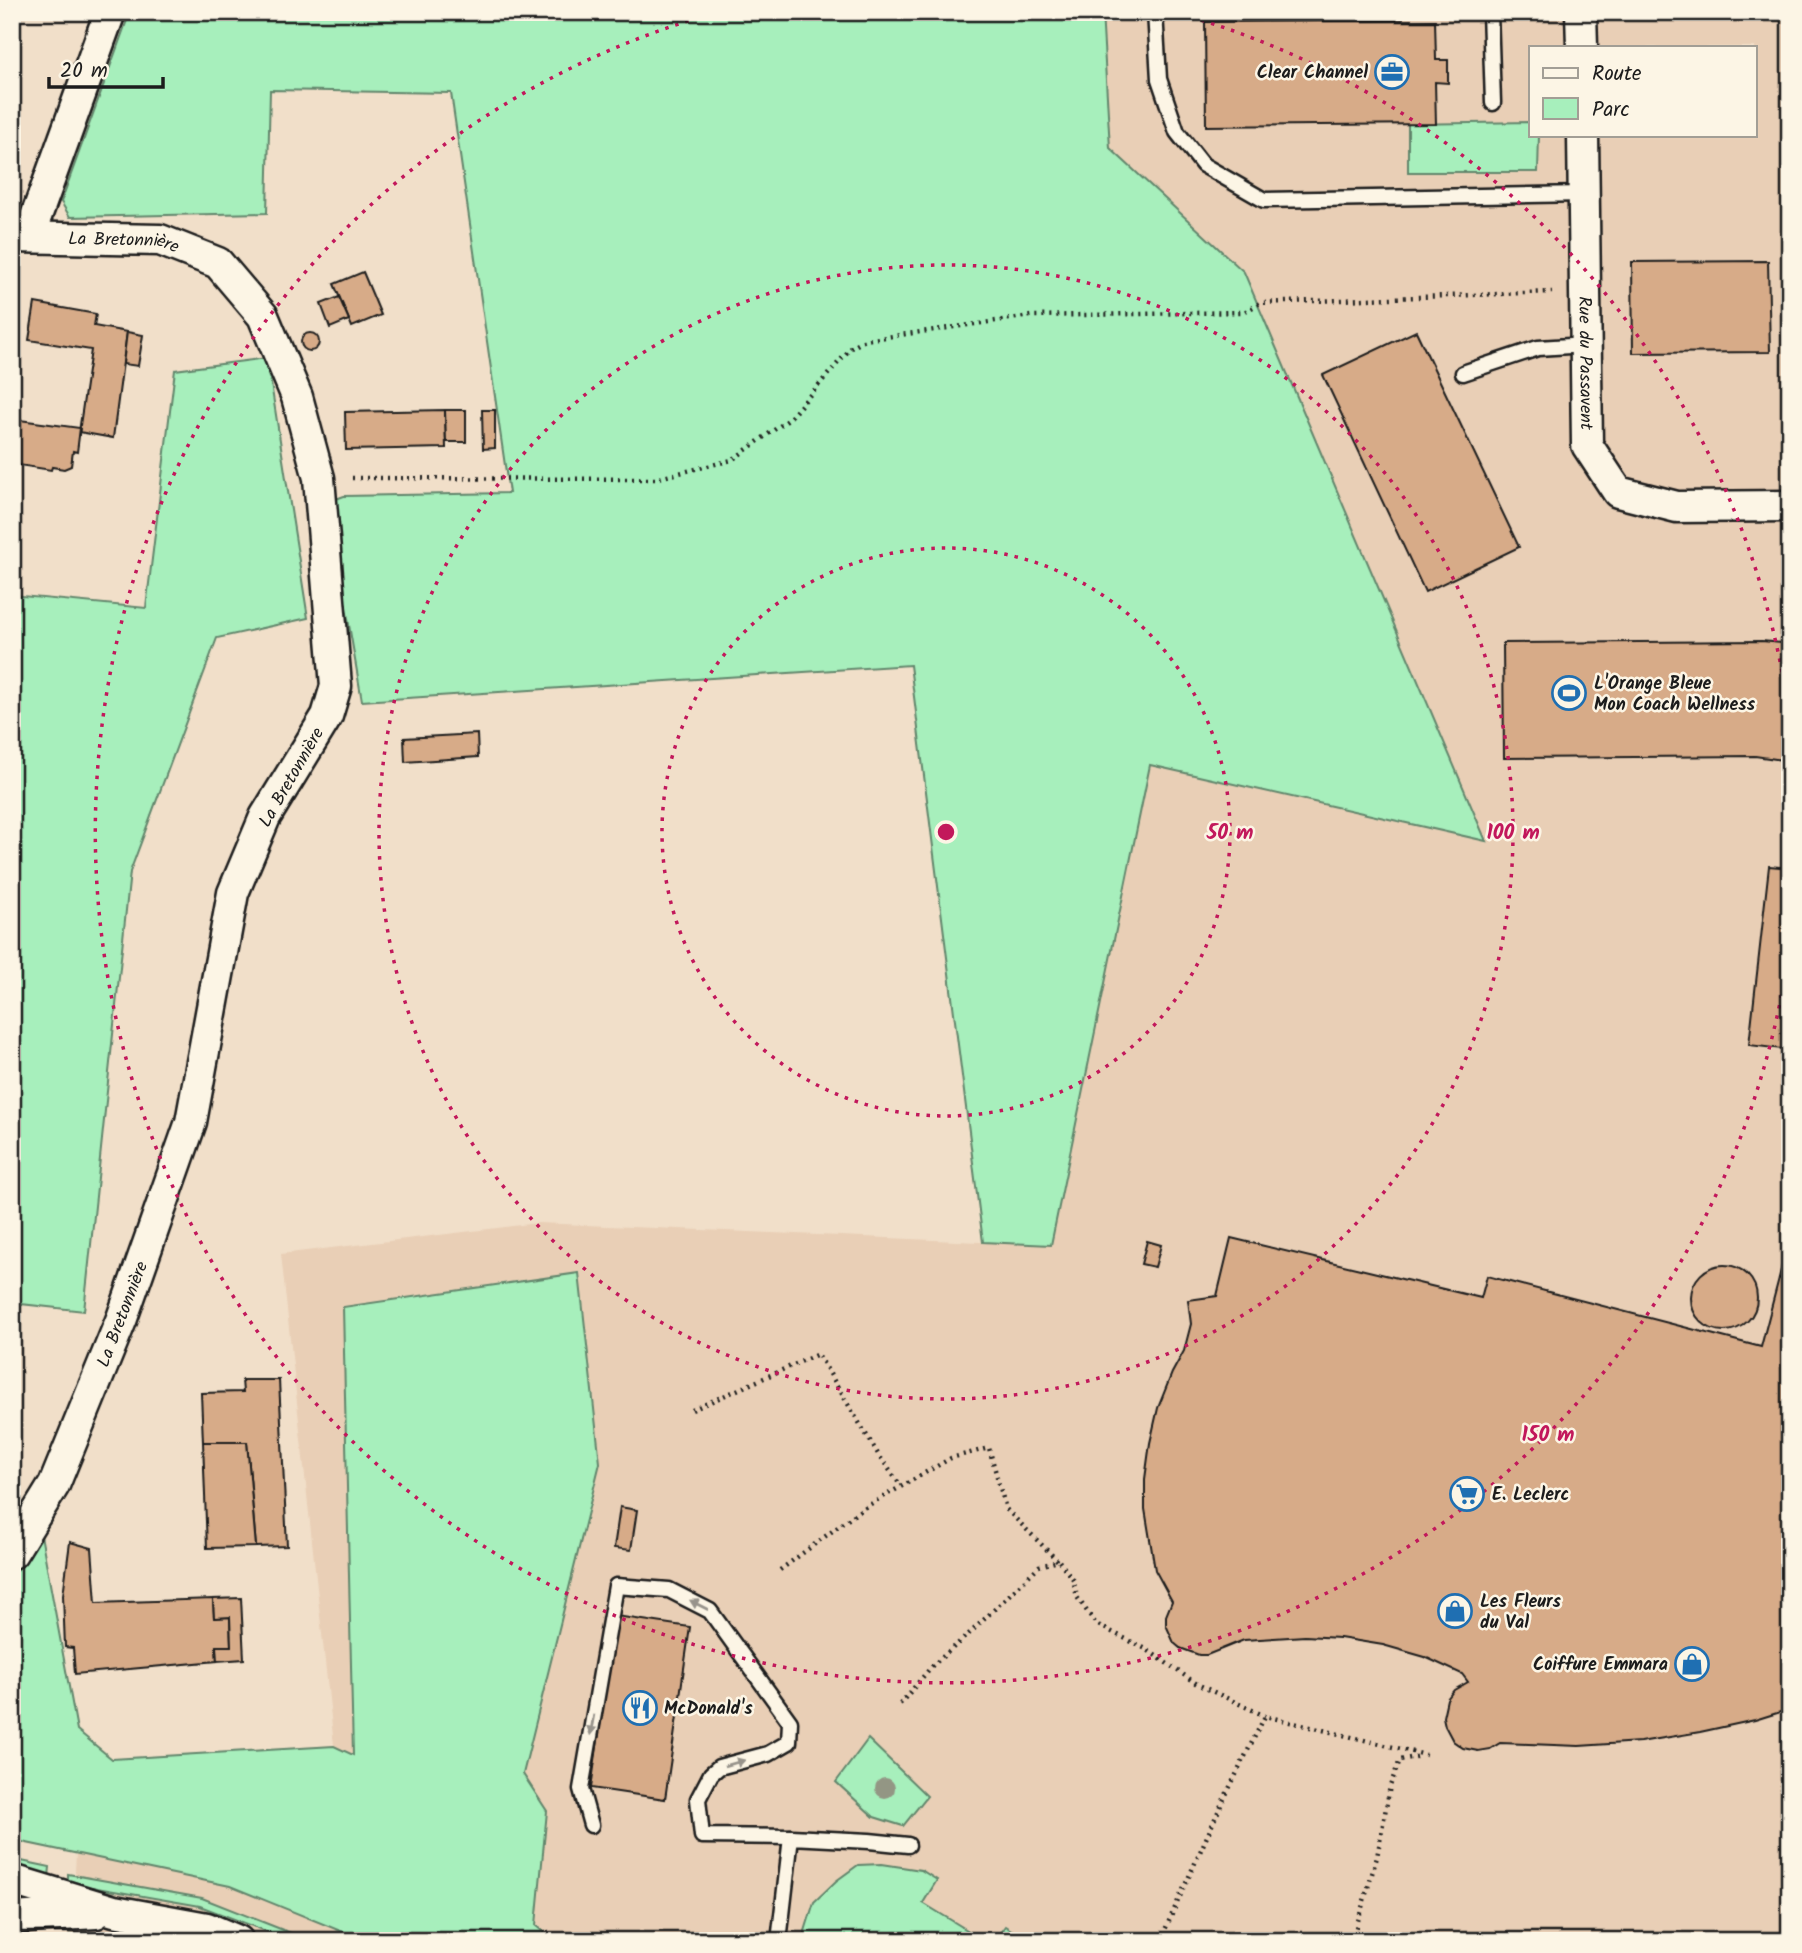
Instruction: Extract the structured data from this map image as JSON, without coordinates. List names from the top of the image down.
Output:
{
  "streets": {
    "street": ["La Bretonnière", "Rue du Passavent"]
  },
  "places": {
    "office": ["Clear Channel"],
    "sports": ["L'Orange Bleue Mon Coach Wellness"],
    "supermarket": ["E. Leclerc"],
    "shop": ["Les Fleurs du Val", "Coiffure Emmara"],
    "restaurant": ["McDonald's"]
  },
  "legend": ["Route", "Parc"],
  "scale_bar": "20 m",
  "rings": ["50 m", "100 m", "150 m"]
}
